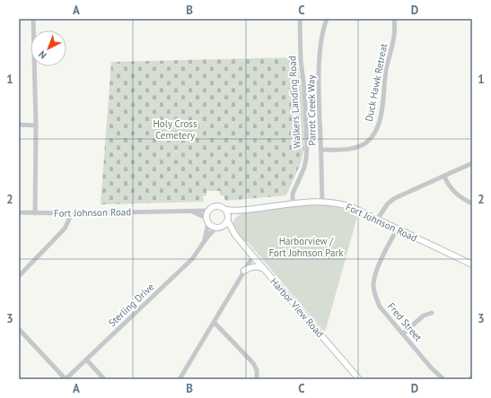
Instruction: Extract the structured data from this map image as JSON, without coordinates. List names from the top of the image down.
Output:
{
  "streets": {
    "main road": ["Fort Johnson Road", "Harbor View Road"],
    "street": [
      "Duck Hawk Retreat",
      "Walkers Landing Road",
      "Parrot Creek Way",
      "Sterling Drive",
      "Fred Street"
    ]
  },
  "crossings": [
    ["Duck Hawk Retreat", "Parrot Creek Way"],
    ["Walkers Landing Road", "Fort Johnson Road"],
    ["Parrot Creek Way", "Fort Johnson Road"],
    ["Fort Johnson Road", "Sterling Drive"],
    ["Fort Johnson Road", "Harbor View Road"],
    ["Fort Johnson Road", "Fred Street"],
    ["Sterling Drive", "Harbor View Road"]
  ],
  "parks": ["Holy Cross Cemetery", "Harborview / Fort Johnson Park"],
  "north": "bottom left",
  "grid": {
    "columns": [
      "A",
      "B",
      "C",
      "D"
    ],
    "rows": ["1", "2", "3"]
  }
}
